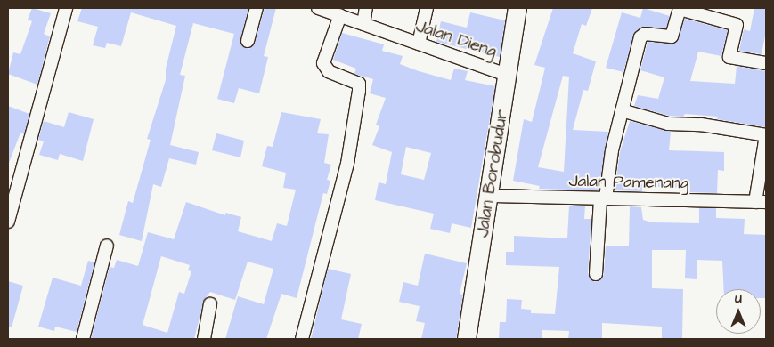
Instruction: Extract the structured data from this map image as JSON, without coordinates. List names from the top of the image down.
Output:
{
  "streets": {
    "street": ["Jalan Dieng", "Jalan Borobudur", "Jalan Pamenang"]
  },
  "crossings": [
    ["Jalan Dieng", "Jalan Borobudur"],
    ["Jalan Borobudur", "Jalan Pamenang"]
  ],
  "north": "top"
}
